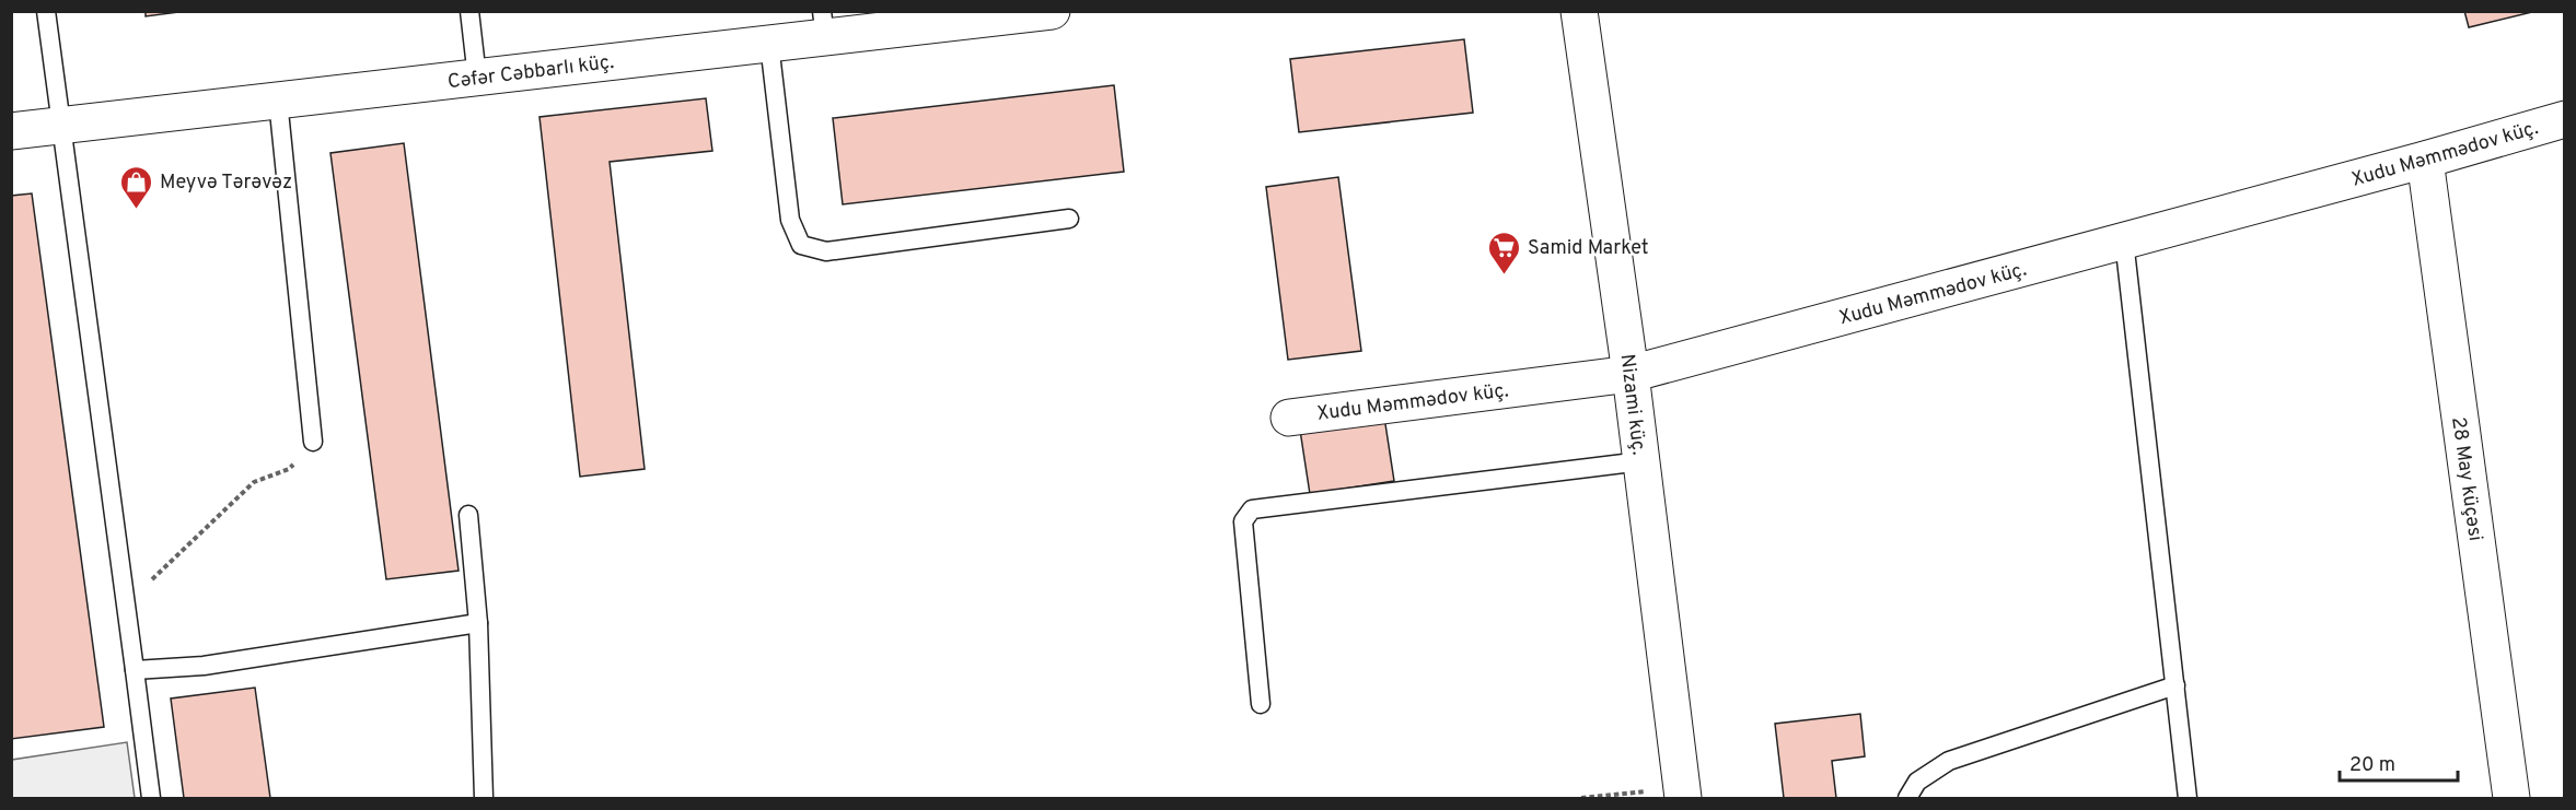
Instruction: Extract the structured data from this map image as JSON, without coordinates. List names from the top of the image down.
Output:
{
  "streets": {
    "street": [
      "Cəfər Cəbbarlı küç.",
      "Xudu Məmmədov küç.",
      "Nizami küç.",
      "28 May küçəsi"
    ]
  },
  "crossings": [
    ["Xudu Məmmədov küç.", "Nizami küç."],
    ["Xudu Məmmədov küç.", "28 May küçəsi"]
  ],
  "places": {
    "shop": ["Meyvə Tərəvəz"],
    "supermarket": ["Samid Market"]
  },
  "scale_bar": "20 m"
}
